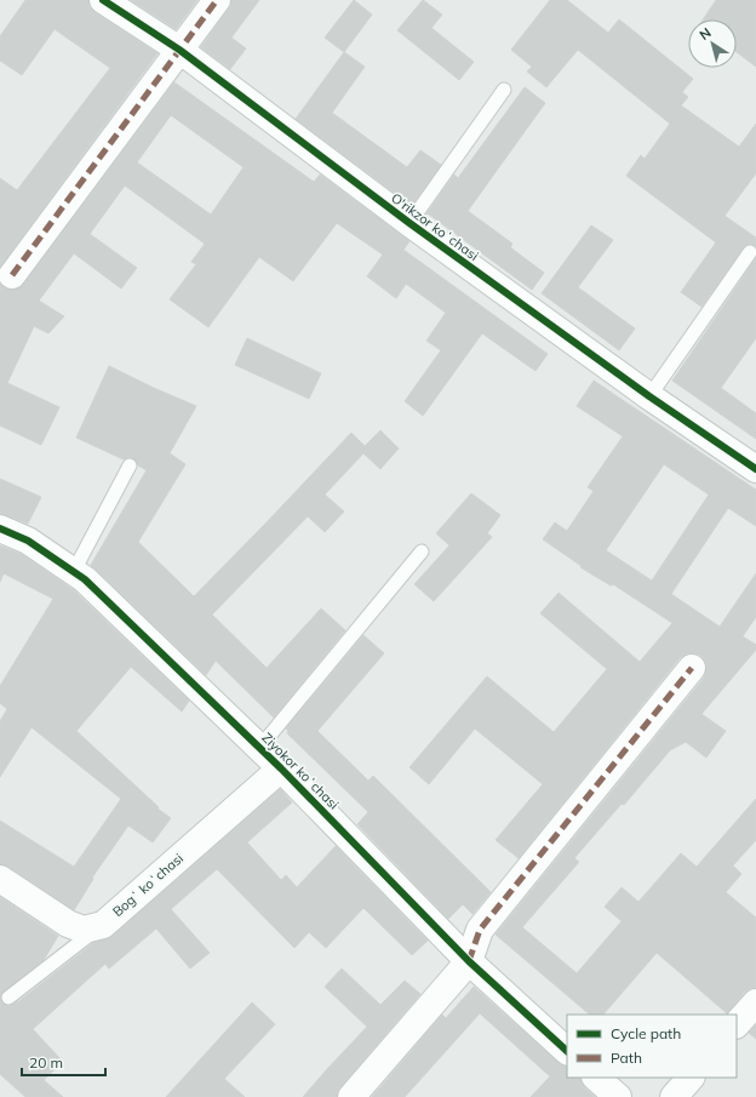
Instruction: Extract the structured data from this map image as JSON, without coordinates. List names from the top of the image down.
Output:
{
  "streets": {
    "street": ["O'rikzor koʻchasi", "Ziyokor koʻchasi", "Bogʻ koʻchasi"]
  },
  "crossings": [
    ["Ziyokor koʻchasi", "Bogʻ koʻchasi"]
  ],
  "legend": ["Cycle path", "Path"],
  "scale_bar": "20 m",
  "north": "top left"
}
